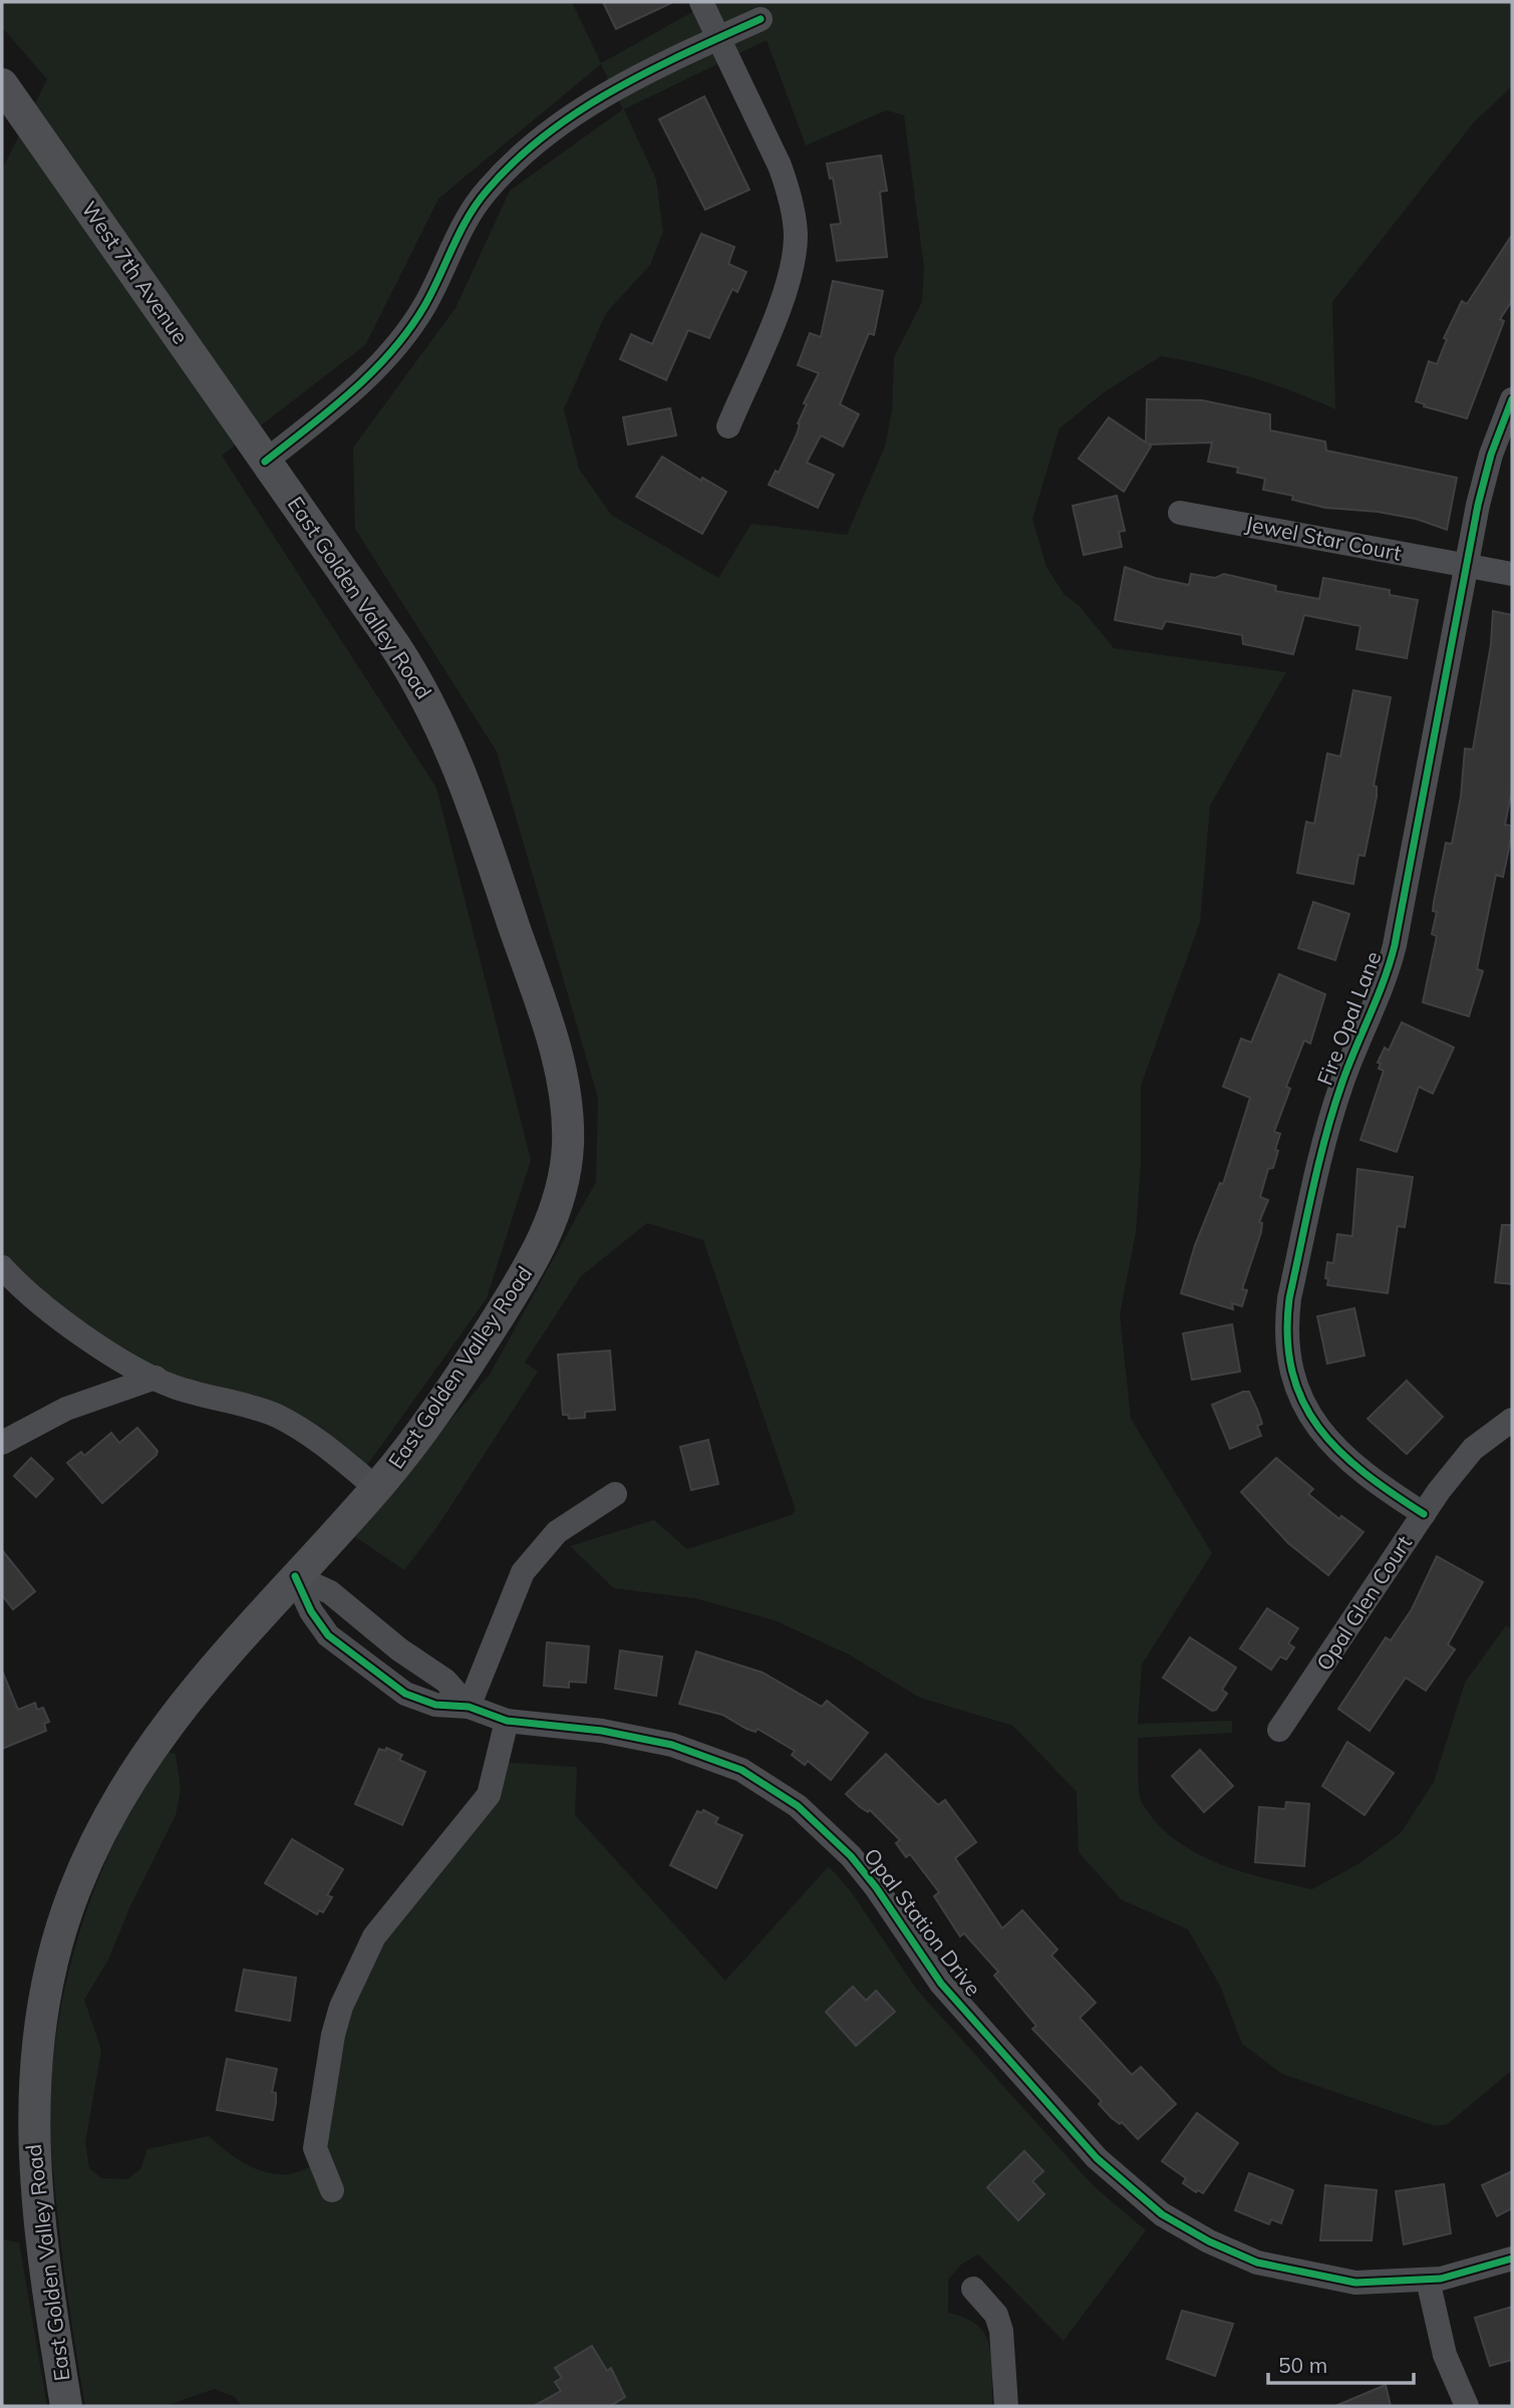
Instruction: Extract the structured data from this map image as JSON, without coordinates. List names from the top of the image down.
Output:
{
  "streets": {
    "main road": ["West 7th Avenue", "East Golden Valley Road"],
    "street": [
      "Jewel Star Court",
      "Fire Opal Lane",
      "Opal Glen Court",
      "Opal Station Drive"
    ]
  },
  "crossings": [
    ["West 7th Avenue", "East Golden Valley Road"],
    ["Jewel Star Court", "Fire Opal Lane"],
    ["East Golden Valley Road", "Opal Station Drive"],
    ["Fire Opal Lane", "Opal Glen Court"]
  ],
  "scale_bar": "50 m"
}
